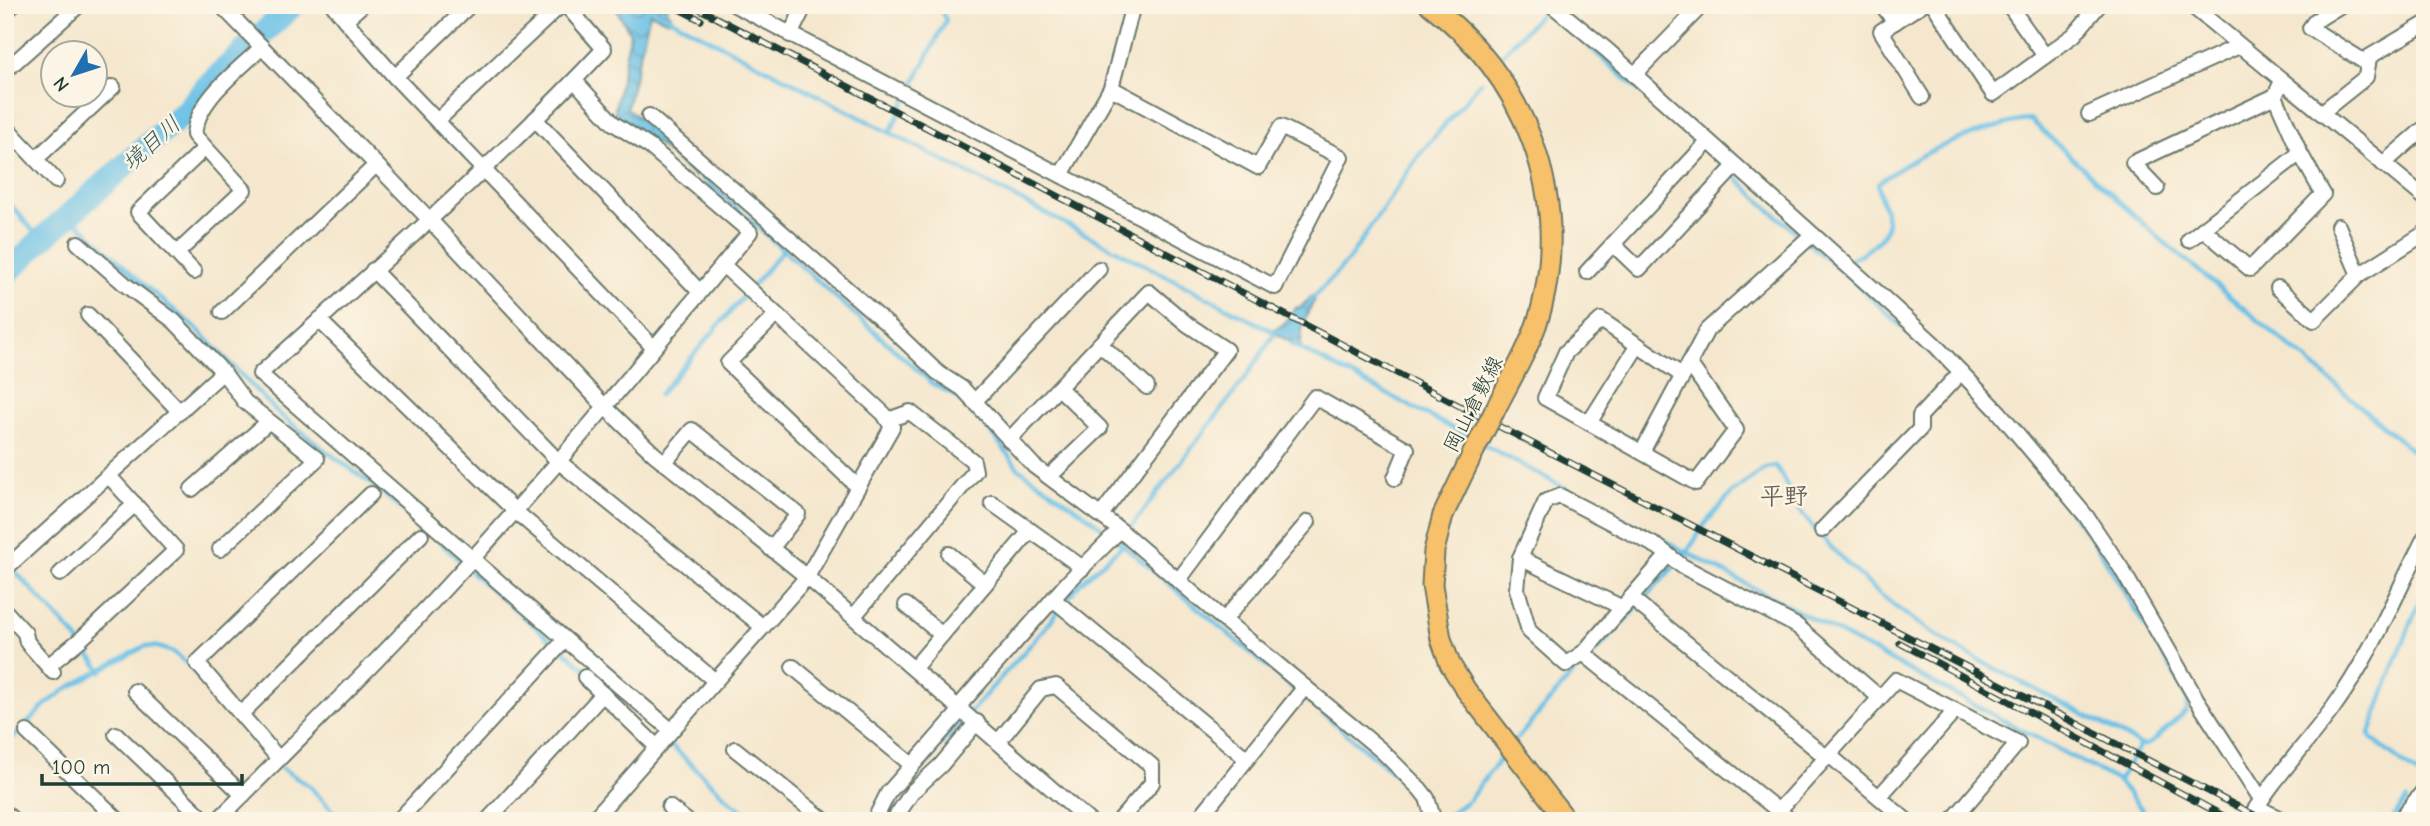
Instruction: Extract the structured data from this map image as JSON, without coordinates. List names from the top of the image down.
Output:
{
  "streets": {
    "main road": ["岡山倉敷線"]
  },
  "districts": ["平野"],
  "water": ["境目川"],
  "scale_bar": "100 m",
  "north": "bottom left"
}
